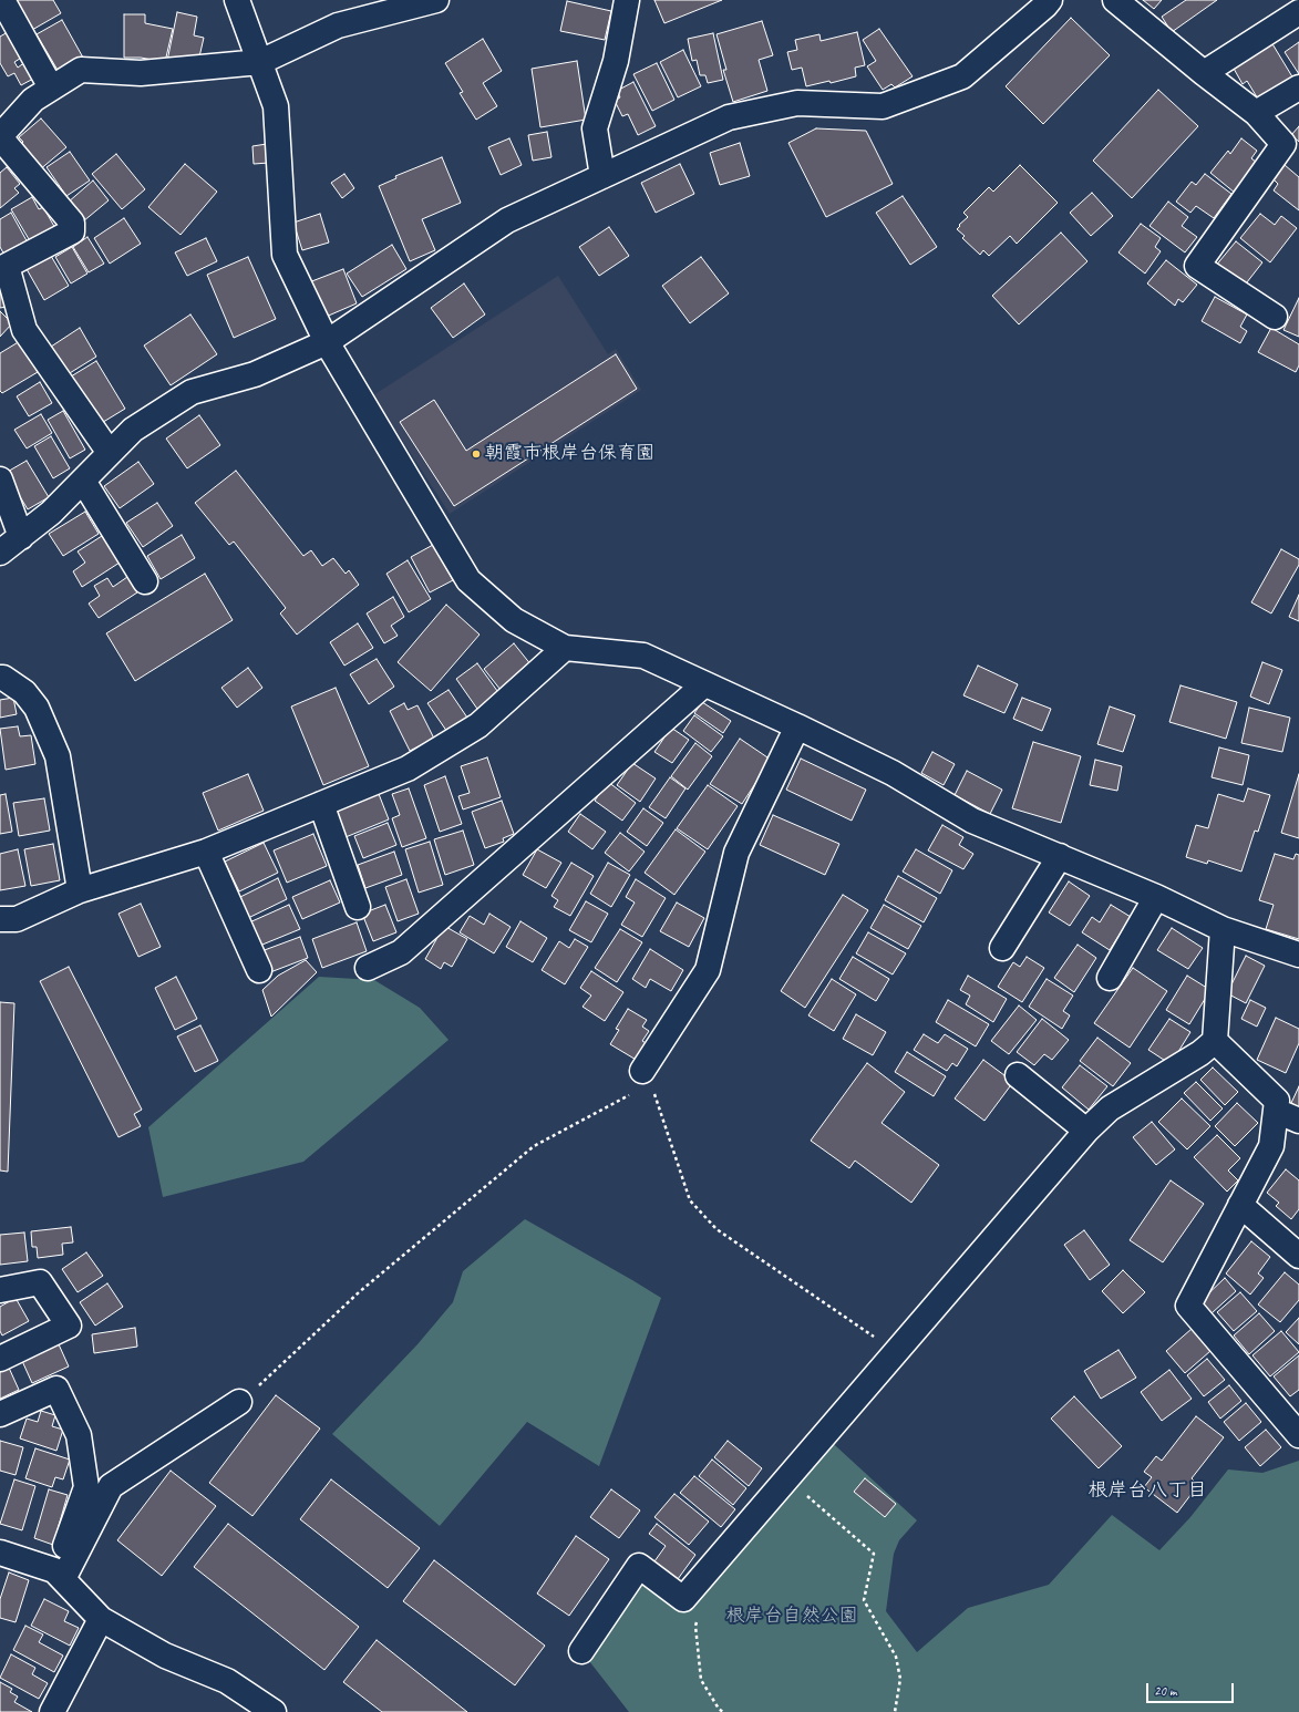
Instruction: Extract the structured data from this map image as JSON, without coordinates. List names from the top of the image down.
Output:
{
  "districts": ["根岸台八丁目"],
  "parks": ["根岸台自然公園"],
  "places": ["朝霞市根岸台保育園"],
  "scale_bar": "20 m"
}
